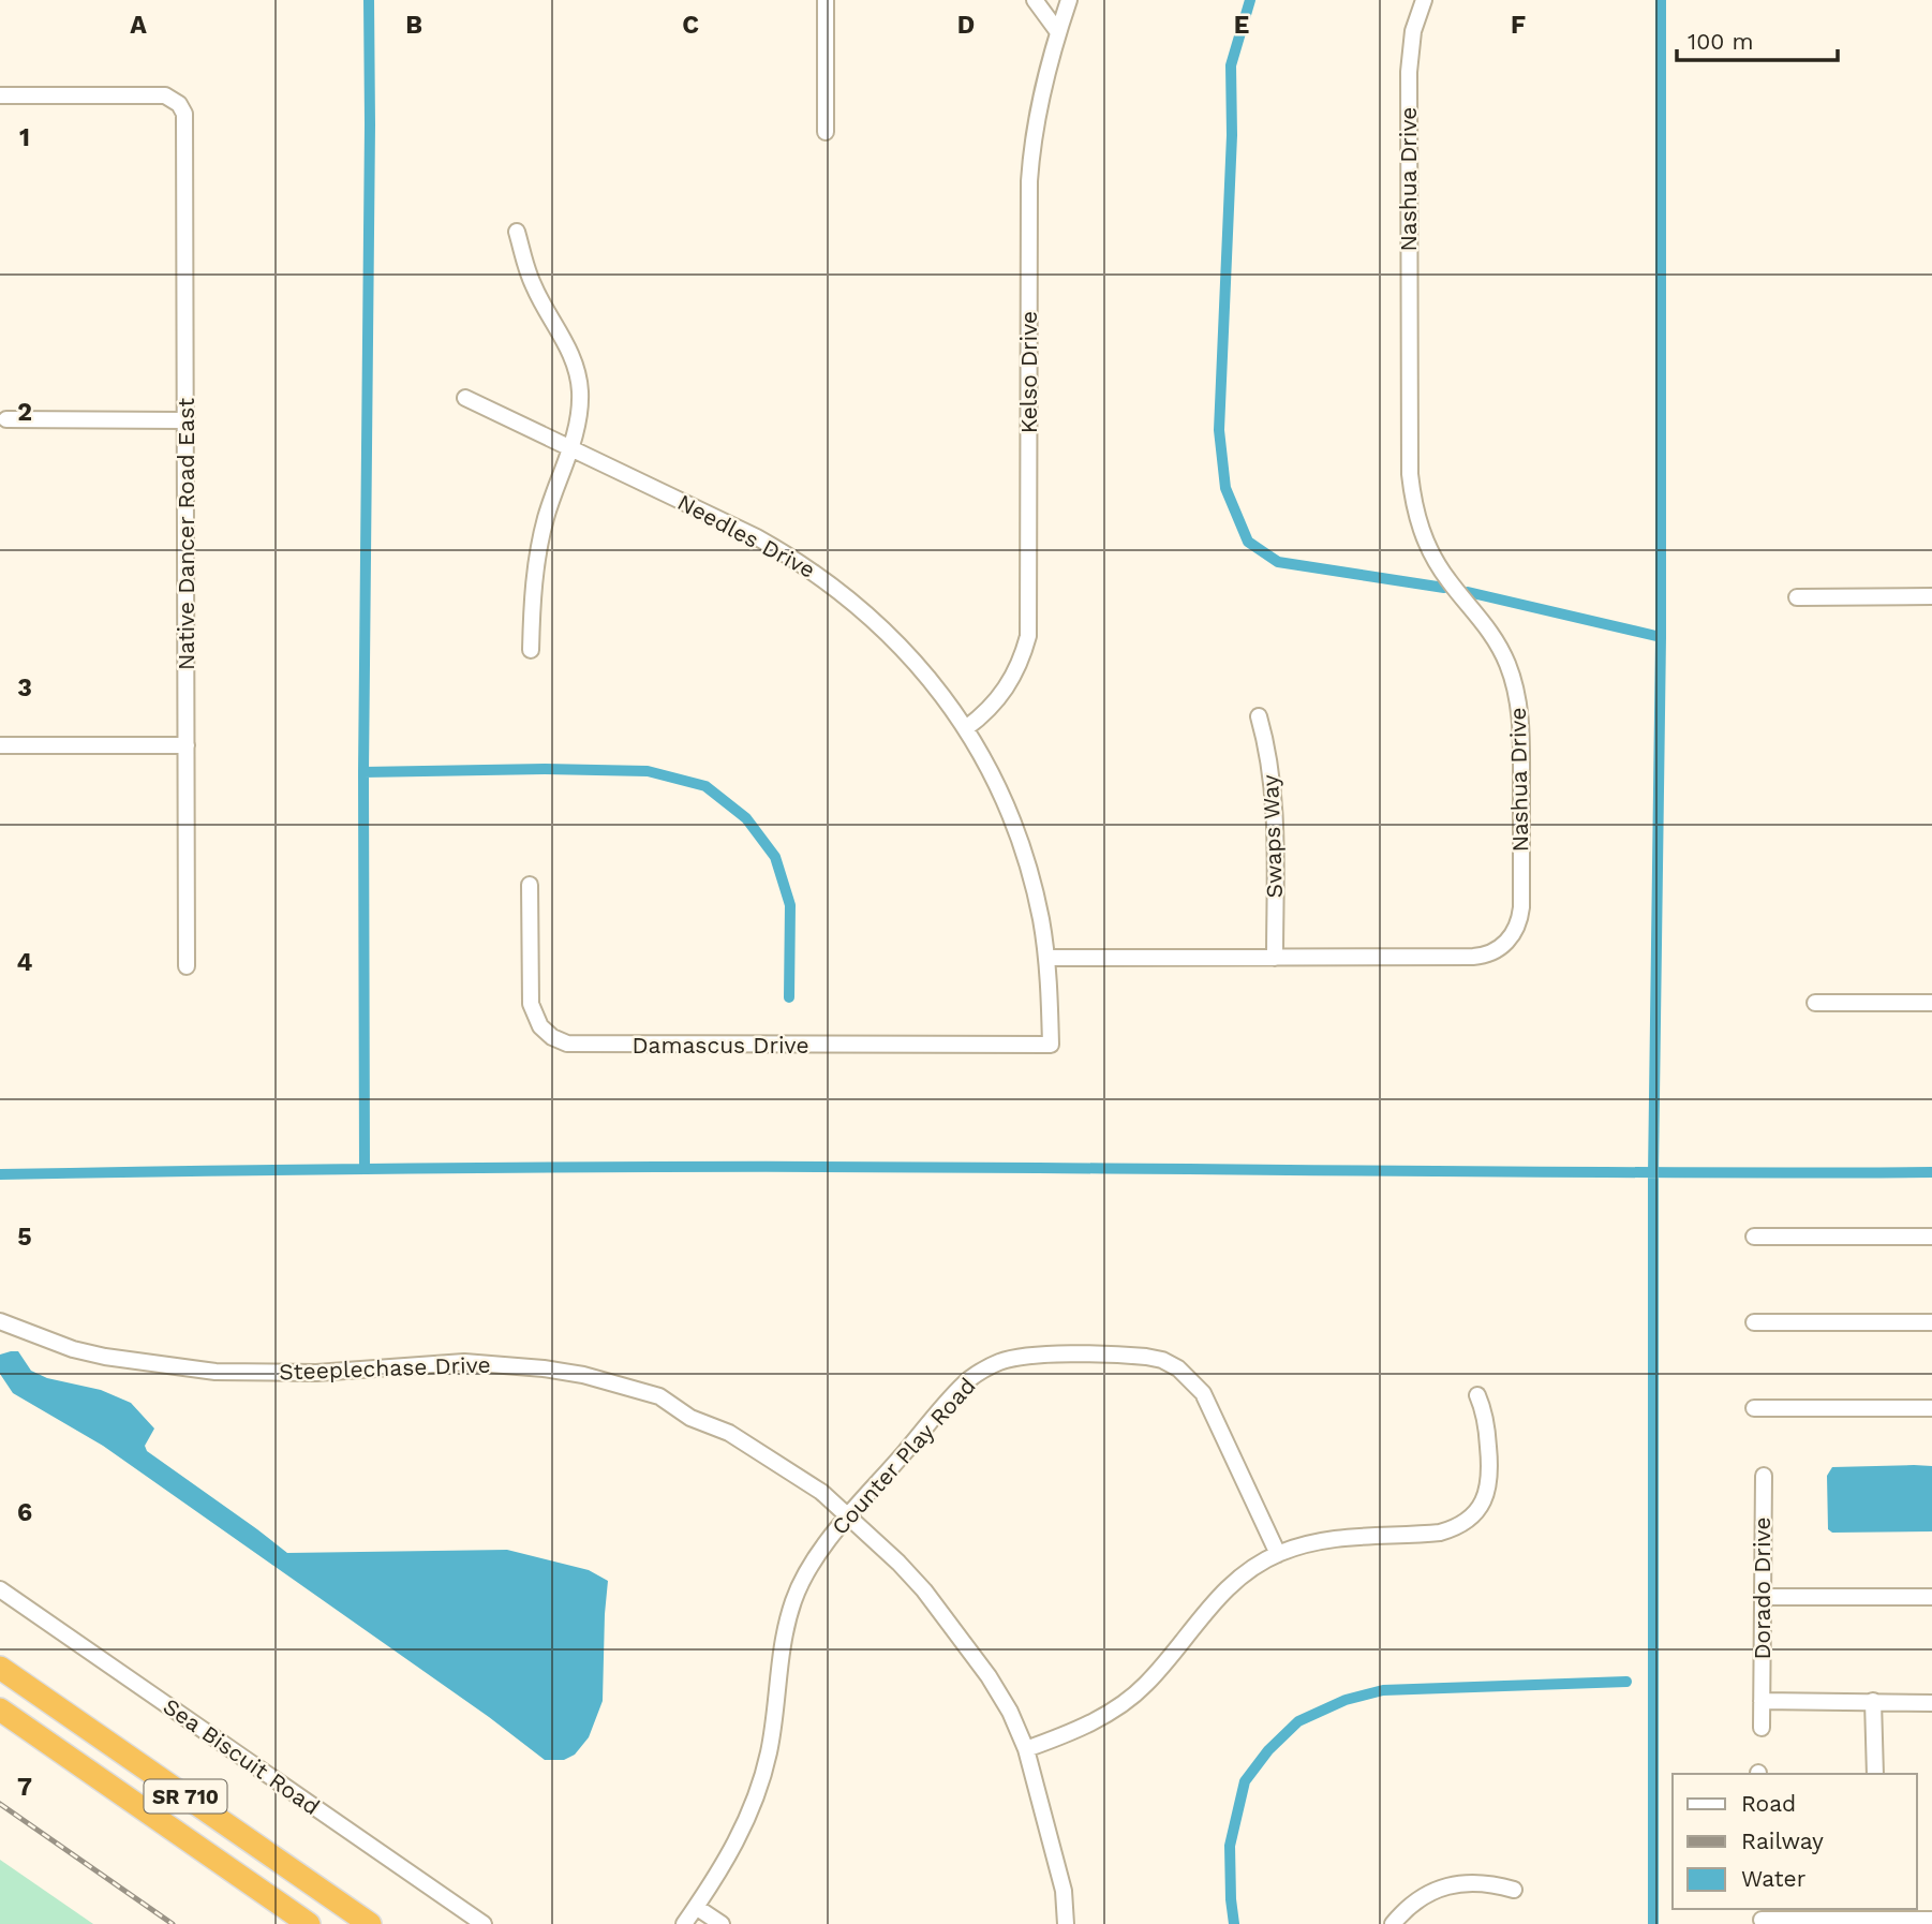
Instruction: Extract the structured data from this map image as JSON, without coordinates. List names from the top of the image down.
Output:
{
  "streets": {
    "highway": ["SR 710"],
    "street": [
      "Nashua Drive",
      "Kelso Drive",
      "Native Dancer Road East",
      "Needles Drive",
      "Swaps Way",
      "Damascus Drive",
      "Steeplechase Drive",
      "Counter Play Road",
      "Dorado Drive",
      "Sea Biscuit Road"
    ]
  },
  "crossings": [
    ["Nashua Drive", "Needles Drive"],
    ["Nashua Drive", "Swaps Way"],
    ["Kelso Drive", "Needles Drive"],
    ["Needles Drive", "Damascus Drive"],
    ["Steeplechase Drive", "Counter Play Road"]
  ],
  "legend": ["Road", "Railway", "Water"],
  "scale_bar": "100 m",
  "grid": {
    "columns": [
      "A",
      "B",
      "C",
      "D",
      "E",
      "F"
    ],
    "rows": [
      "1",
      "2",
      "3",
      "4",
      "5",
      "6",
      "7"
    ]
  }
}
